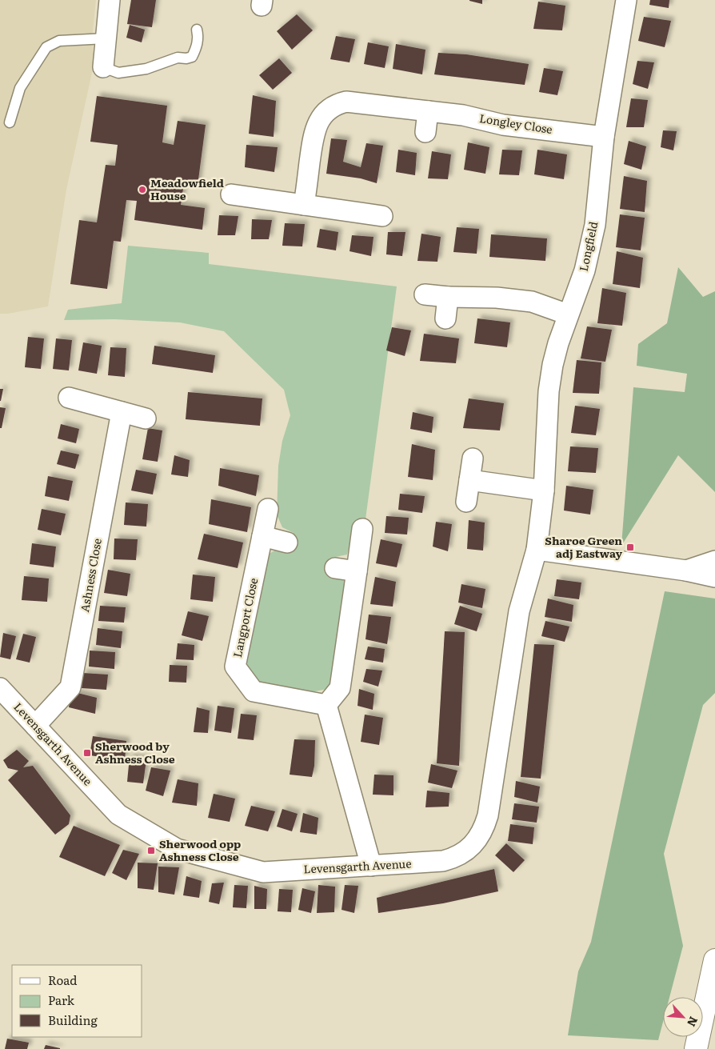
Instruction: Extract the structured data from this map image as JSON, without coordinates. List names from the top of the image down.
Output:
{
  "streets": {
    "street": [
      "Longley Close",
      "Longfield",
      "Ashness Close",
      "Langport Close",
      "Levensgarth Avenue"
    ]
  },
  "crossings": [
    ["Longley Close", "Longfield"],
    ["Longfield", "Levensgarth Avenue"],
    ["Ashness Close", "Levensgarth Avenue"]
  ],
  "places": {
    "other": ["Meadowfield House"],
    "transit": ["Sharoe Green adj Eastway", "Sherwood by Ashness Close", "Sherwood opp Ashness Close"]
  },
  "legend": ["Road", "Park", "Building"],
  "north": "bottom right"
}
